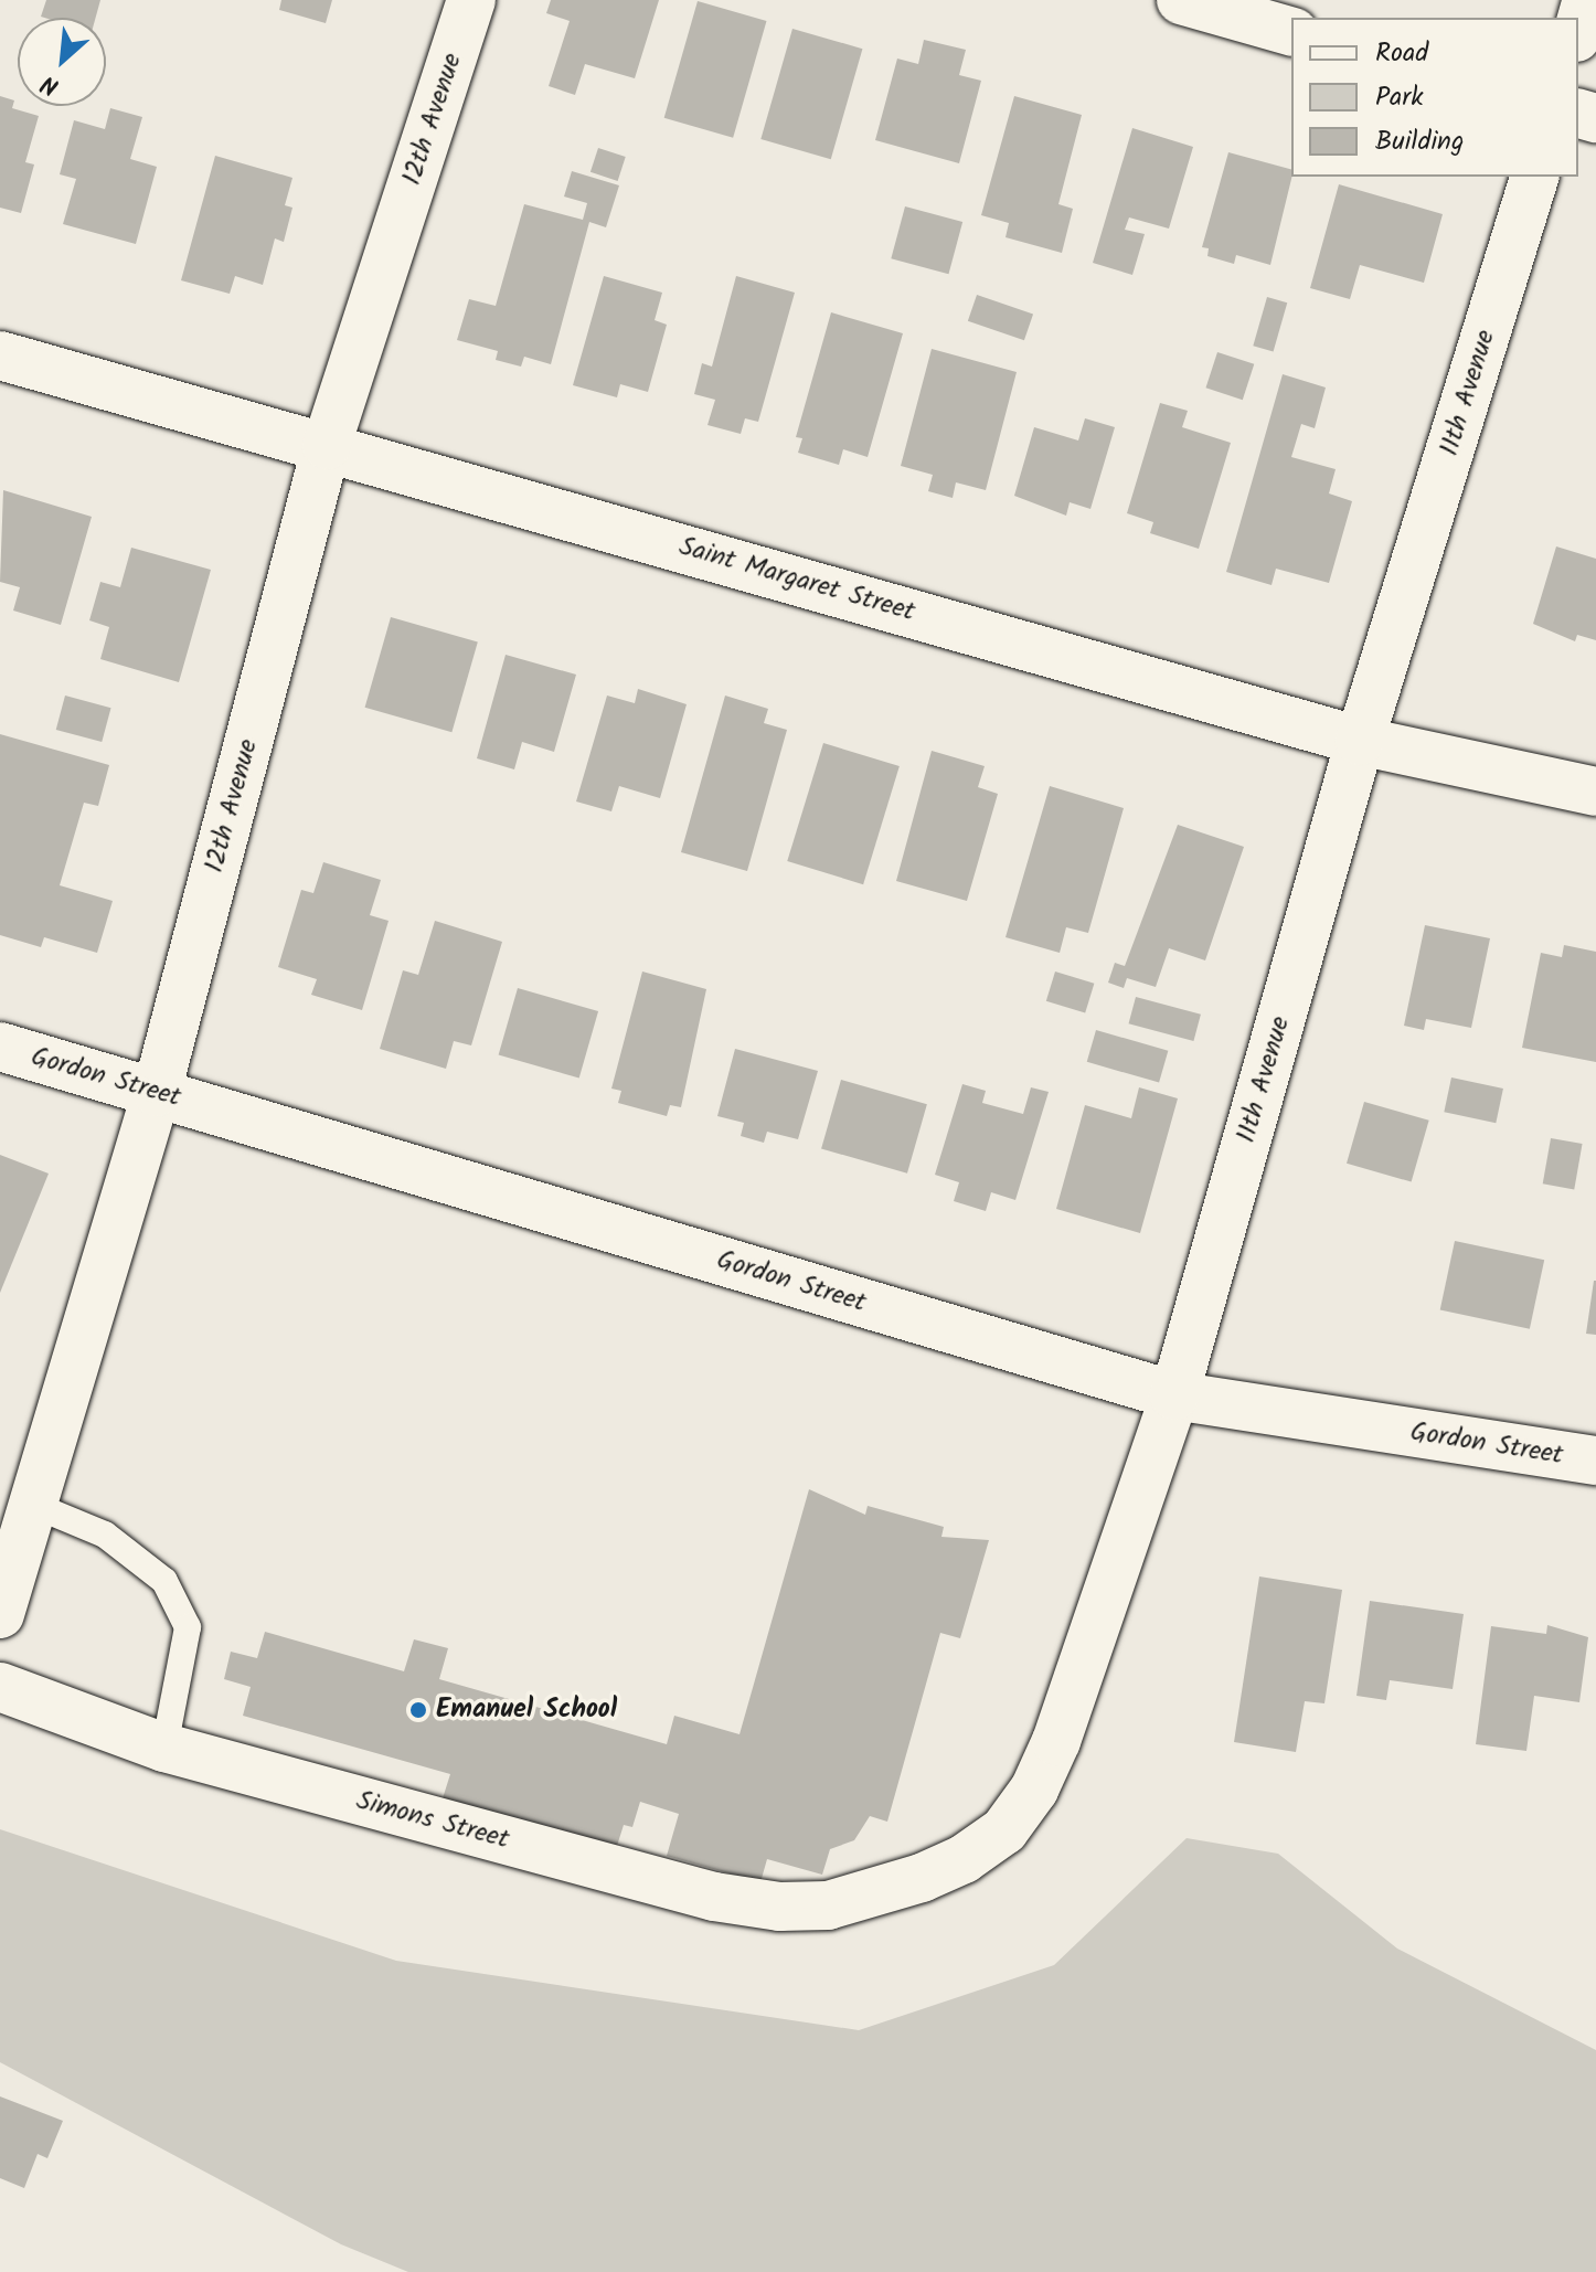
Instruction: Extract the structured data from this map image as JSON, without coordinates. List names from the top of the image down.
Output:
{
  "streets": {
    "street": [
      "12th Avenue",
      "11th Avenue",
      "Saint Margaret Street",
      "Gordon Street",
      "Simons Street"
    ]
  },
  "crossings": [
    ["12th Avenue", "Saint Margaret Street"],
    ["12th Avenue", "Gordon Street"],
    ["11th Avenue", "Saint Margaret Street"],
    ["11th Avenue", "Gordon Street"],
    ["11th Avenue", "Simons Street"]
  ],
  "places": ["Emanuel School"],
  "legend": ["Road", "Park", "Building"],
  "north": "bottom left"
}
